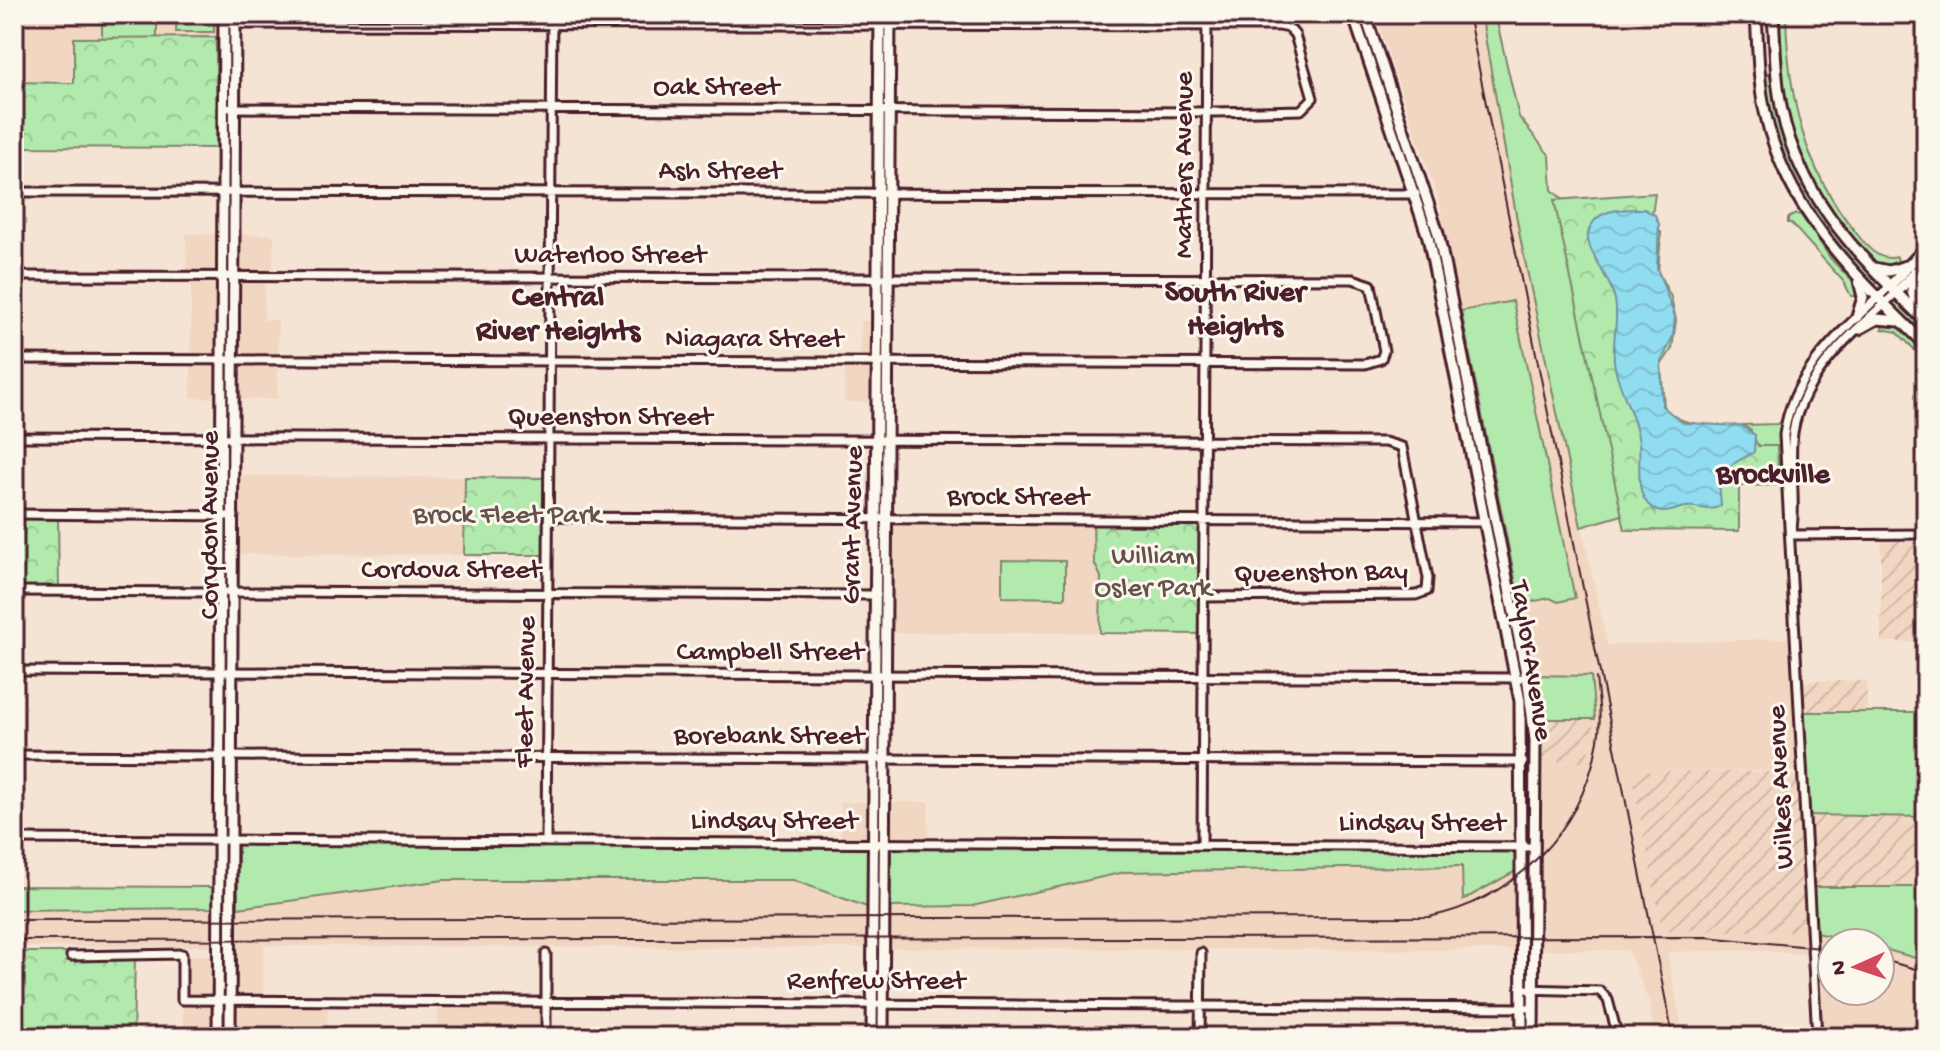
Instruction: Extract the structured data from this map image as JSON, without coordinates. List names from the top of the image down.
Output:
{
  "streets": {
    "main road": ["Corydon Avenue", "Grant Avenue", "Taylor Avenue"],
    "street": [
      "Oak Street",
      "Mathers Avenue",
      "Ash Street",
      "Waterloo Street",
      "Niagara Street",
      "Queenston Street",
      "Brock Street",
      "Cordova Street",
      "Queenston Bay",
      "Campbell Street",
      "Fleet Avenue",
      "Borebank Street",
      "Wilkes Avenue",
      "Lindsay Street",
      "Renfrew Street"
    ]
  },
  "crossings": [
    ["Oak Street", "Mathers Avenue"],
    ["Oak Street", "Corydon Avenue"],
    ["Oak Street", "Grant Avenue"],
    ["Oak Street", "Fleet Avenue"],
    ["Mathers Avenue", "Ash Street"],
    ["Mathers Avenue", "Waterloo Street"],
    ["Mathers Avenue", "Niagara Street"],
    ["Mathers Avenue", "Queenston Street"],
    ["Mathers Avenue", "Brock Street"],
    ["Mathers Avenue", "Queenston Bay"],
    ["Mathers Avenue", "Campbell Street"],
    ["Mathers Avenue", "Borebank Street"],
    ["Mathers Avenue", "Lindsay Street"],
    ["Ash Street", "Corydon Avenue"],
    ["Ash Street", "Grant Avenue"],
    ["Ash Street", "Taylor Avenue"],
    ["Ash Street", "Fleet Avenue"],
    ["Waterloo Street", "Niagara Street"],
    ["Waterloo Street", "Corydon Avenue"],
    ["Waterloo Street", "Grant Avenue"],
    ["Waterloo Street", "Fleet Avenue"],
    ["Niagara Street", "Corydon Avenue"],
    ["Niagara Street", "Grant Avenue"],
    ["Niagara Street", "Fleet Avenue"],
    ["Queenston Street", "Corydon Avenue"],
    ["Queenston Street", "Grant Avenue"],
    ["Queenston Street", "Queenston Bay"],
    ["Queenston Street", "Fleet Avenue"],
    ["Brock Street", "Grant Avenue"],
    ["Brock Street", "Queenston Bay"],
    ["Brock Street", "Taylor Avenue"],
    ["Brock Street", "Fleet Avenue"],
    ["Corydon Avenue", "Cordova Street"],
    ["Corydon Avenue", "Campbell Street"],
    ["Corydon Avenue", "Borebank Street"],
    ["Corydon Avenue", "Lindsay Street"],
    ["Corydon Avenue", "Renfrew Street"],
    ["Grant Avenue", "Cordova Street"],
    ["Grant Avenue", "Campbell Street"],
    ["Grant Avenue", "Borebank Street"],
    ["Grant Avenue", "Lindsay Street"],
    ["Grant Avenue", "Renfrew Street"],
    ["Cordova Street", "Fleet Avenue"],
    ["Campbell Street", "Taylor Avenue"],
    ["Campbell Street", "Fleet Avenue"],
    ["Taylor Avenue", "Borebank Street"],
    ["Taylor Avenue", "Lindsay Street"],
    ["Taylor Avenue", "Renfrew Street"],
    ["Fleet Avenue", "Borebank Street"],
    ["Fleet Avenue", "Lindsay Street"]
  ],
  "districts": ["South River Heights", "Central River Heights", "Brockville"],
  "parks": ["Brock Fleet Park", "William Osler Park"],
  "north": "left"
}
